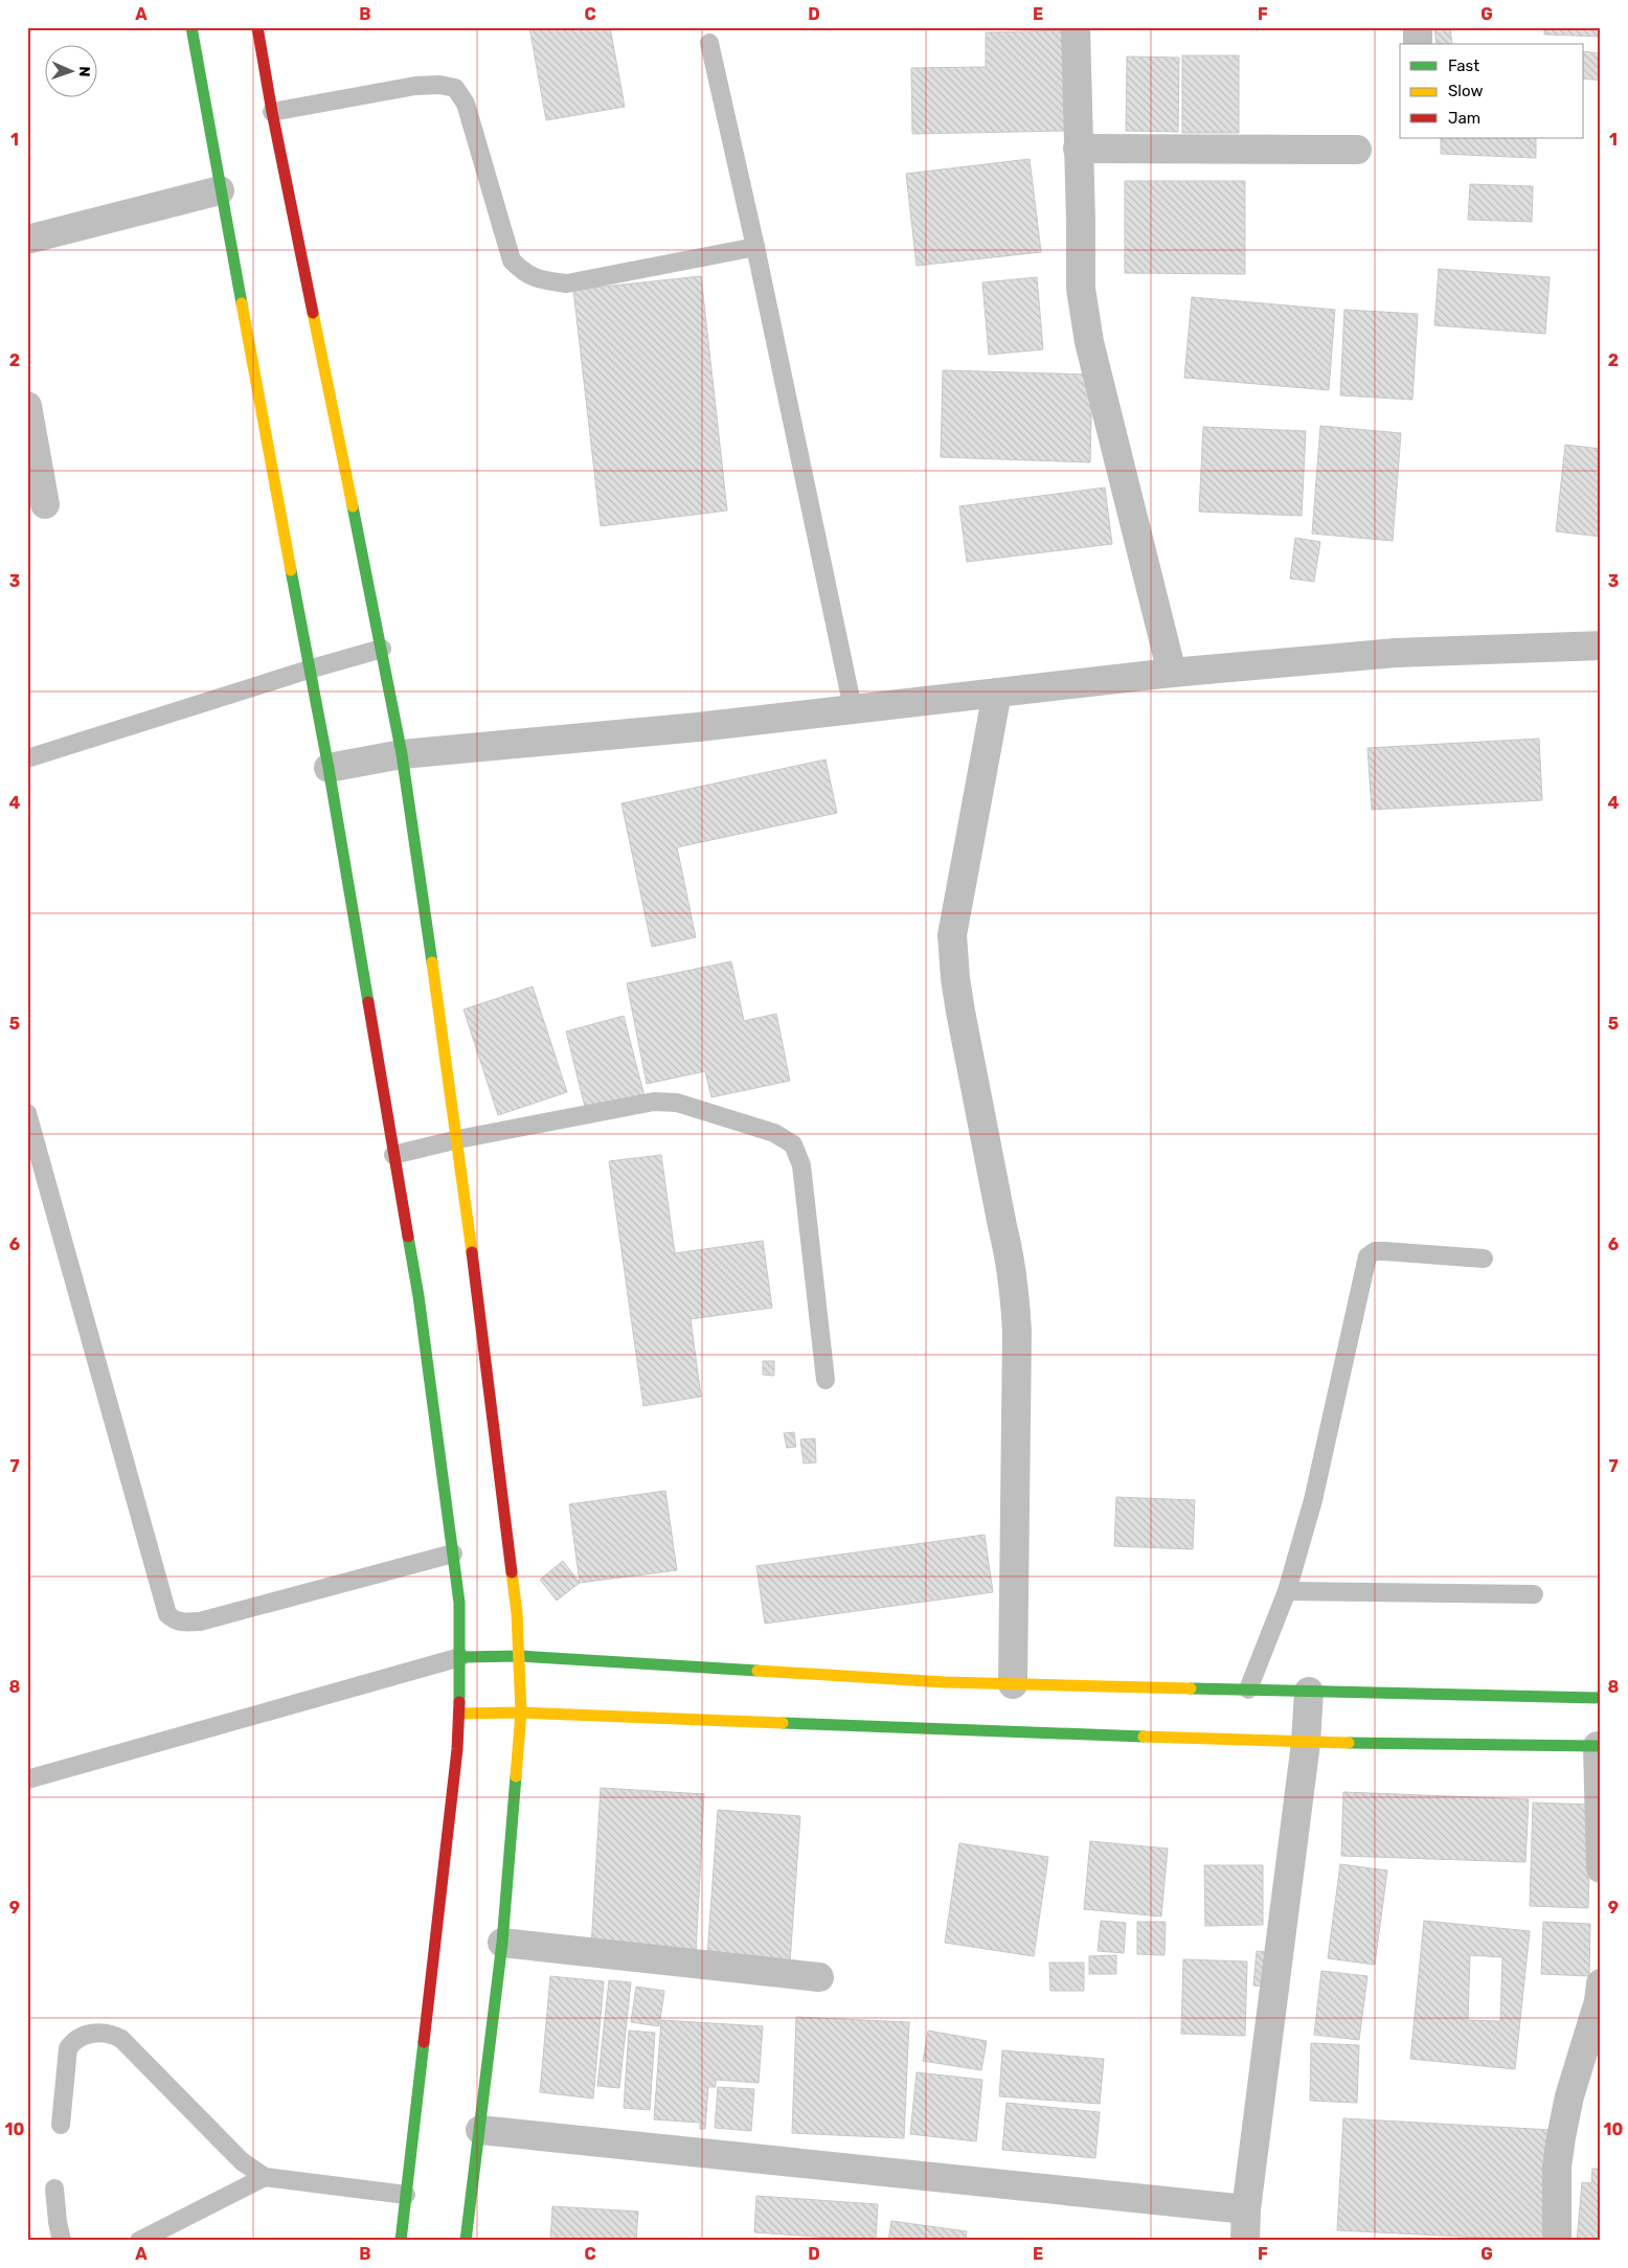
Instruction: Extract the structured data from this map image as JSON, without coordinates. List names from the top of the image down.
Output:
{
  "legend": ["Fast", "Slow", "Jam"],
  "north": "right",
  "grid": {
    "columns": [
      "A",
      "B",
      "C",
      "D",
      "E",
      "F",
      "G"
    ],
    "rows": [
      "1",
      "2",
      "3",
      "4",
      "5",
      "6",
      "7",
      "8",
      "9",
      "10"
    ]
  }
}
